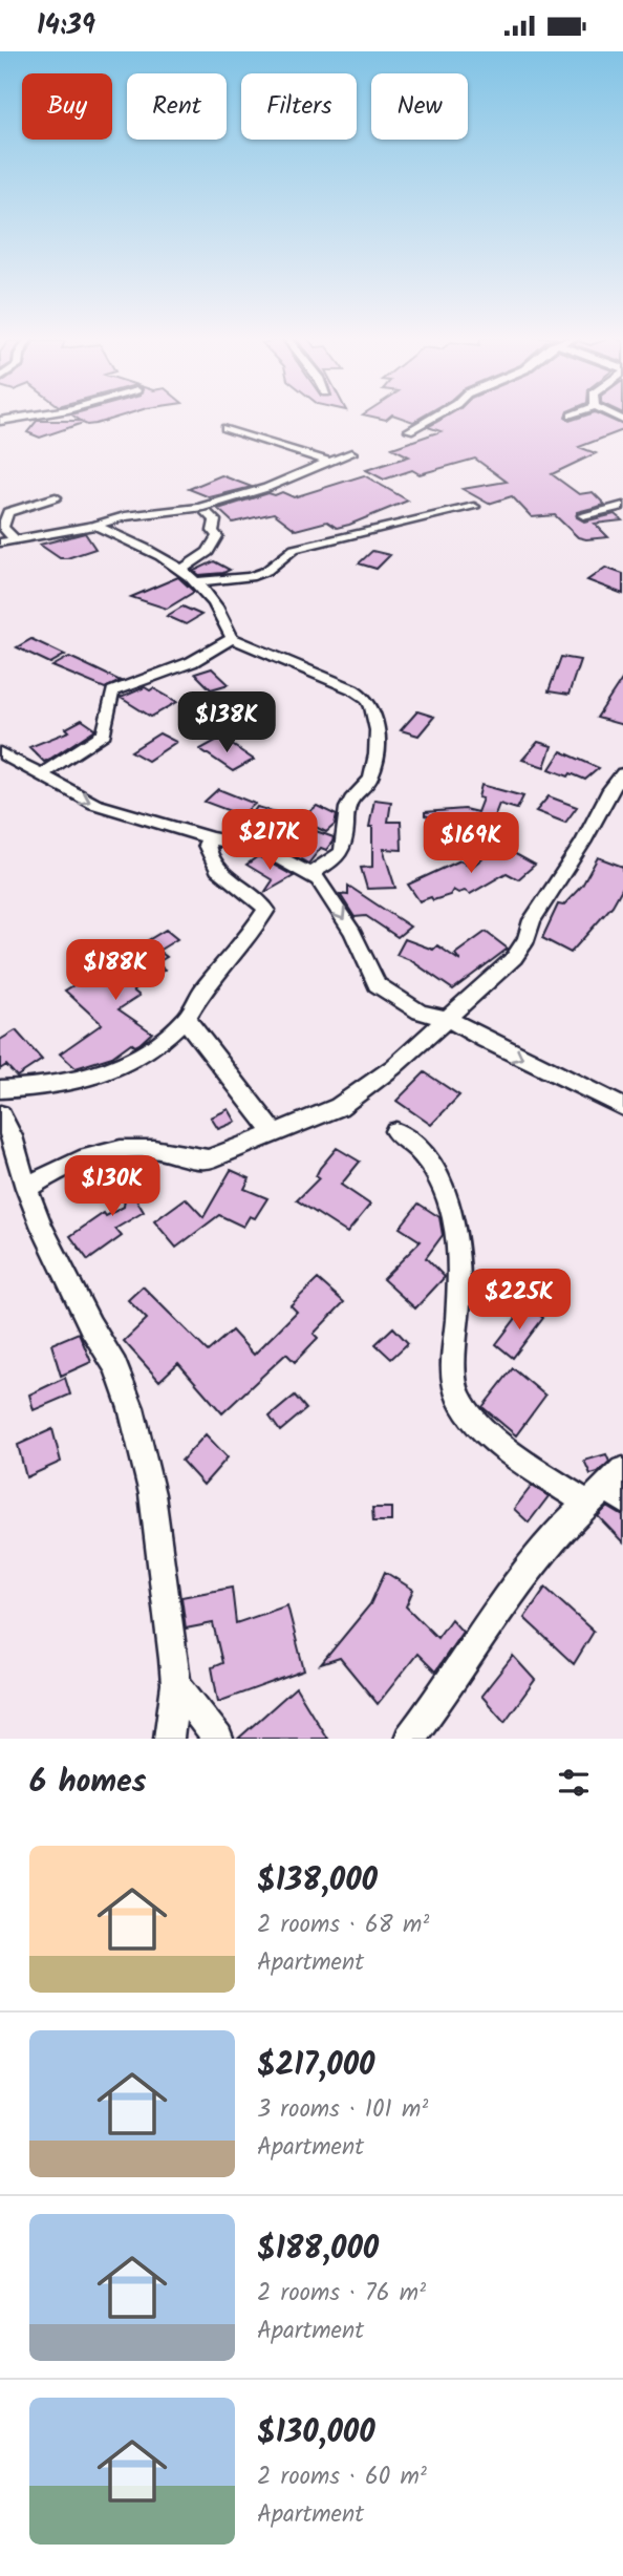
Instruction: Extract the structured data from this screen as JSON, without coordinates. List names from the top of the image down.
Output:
{
  "page": {
    "status": "14:39",
    "chip": [
      "Buy",
      "Rent",
      "Filters",
      "New"
    ],
    "price": [
      "$138K",
      "$217K",
      "$169K",
      "$188K",
      "$130K",
      "$225K"
    ],
    "heading": "6 homes",
    "list": [
      {
        "name": "$138,000",
        "note": "2 rooms · 68 m² · Apartment"
      },
      {
        "name": "$217,000",
        "note": "3 rooms · 101 m² · Apartment"
      },
      {
        "name": "$188,000",
        "note": "2 rooms · 76 m² · Apartment"
      },
      {
        "name": "$130,000",
        "note": "2 rooms · 60 m² · Apartment"
      }
    ]
  }
}
